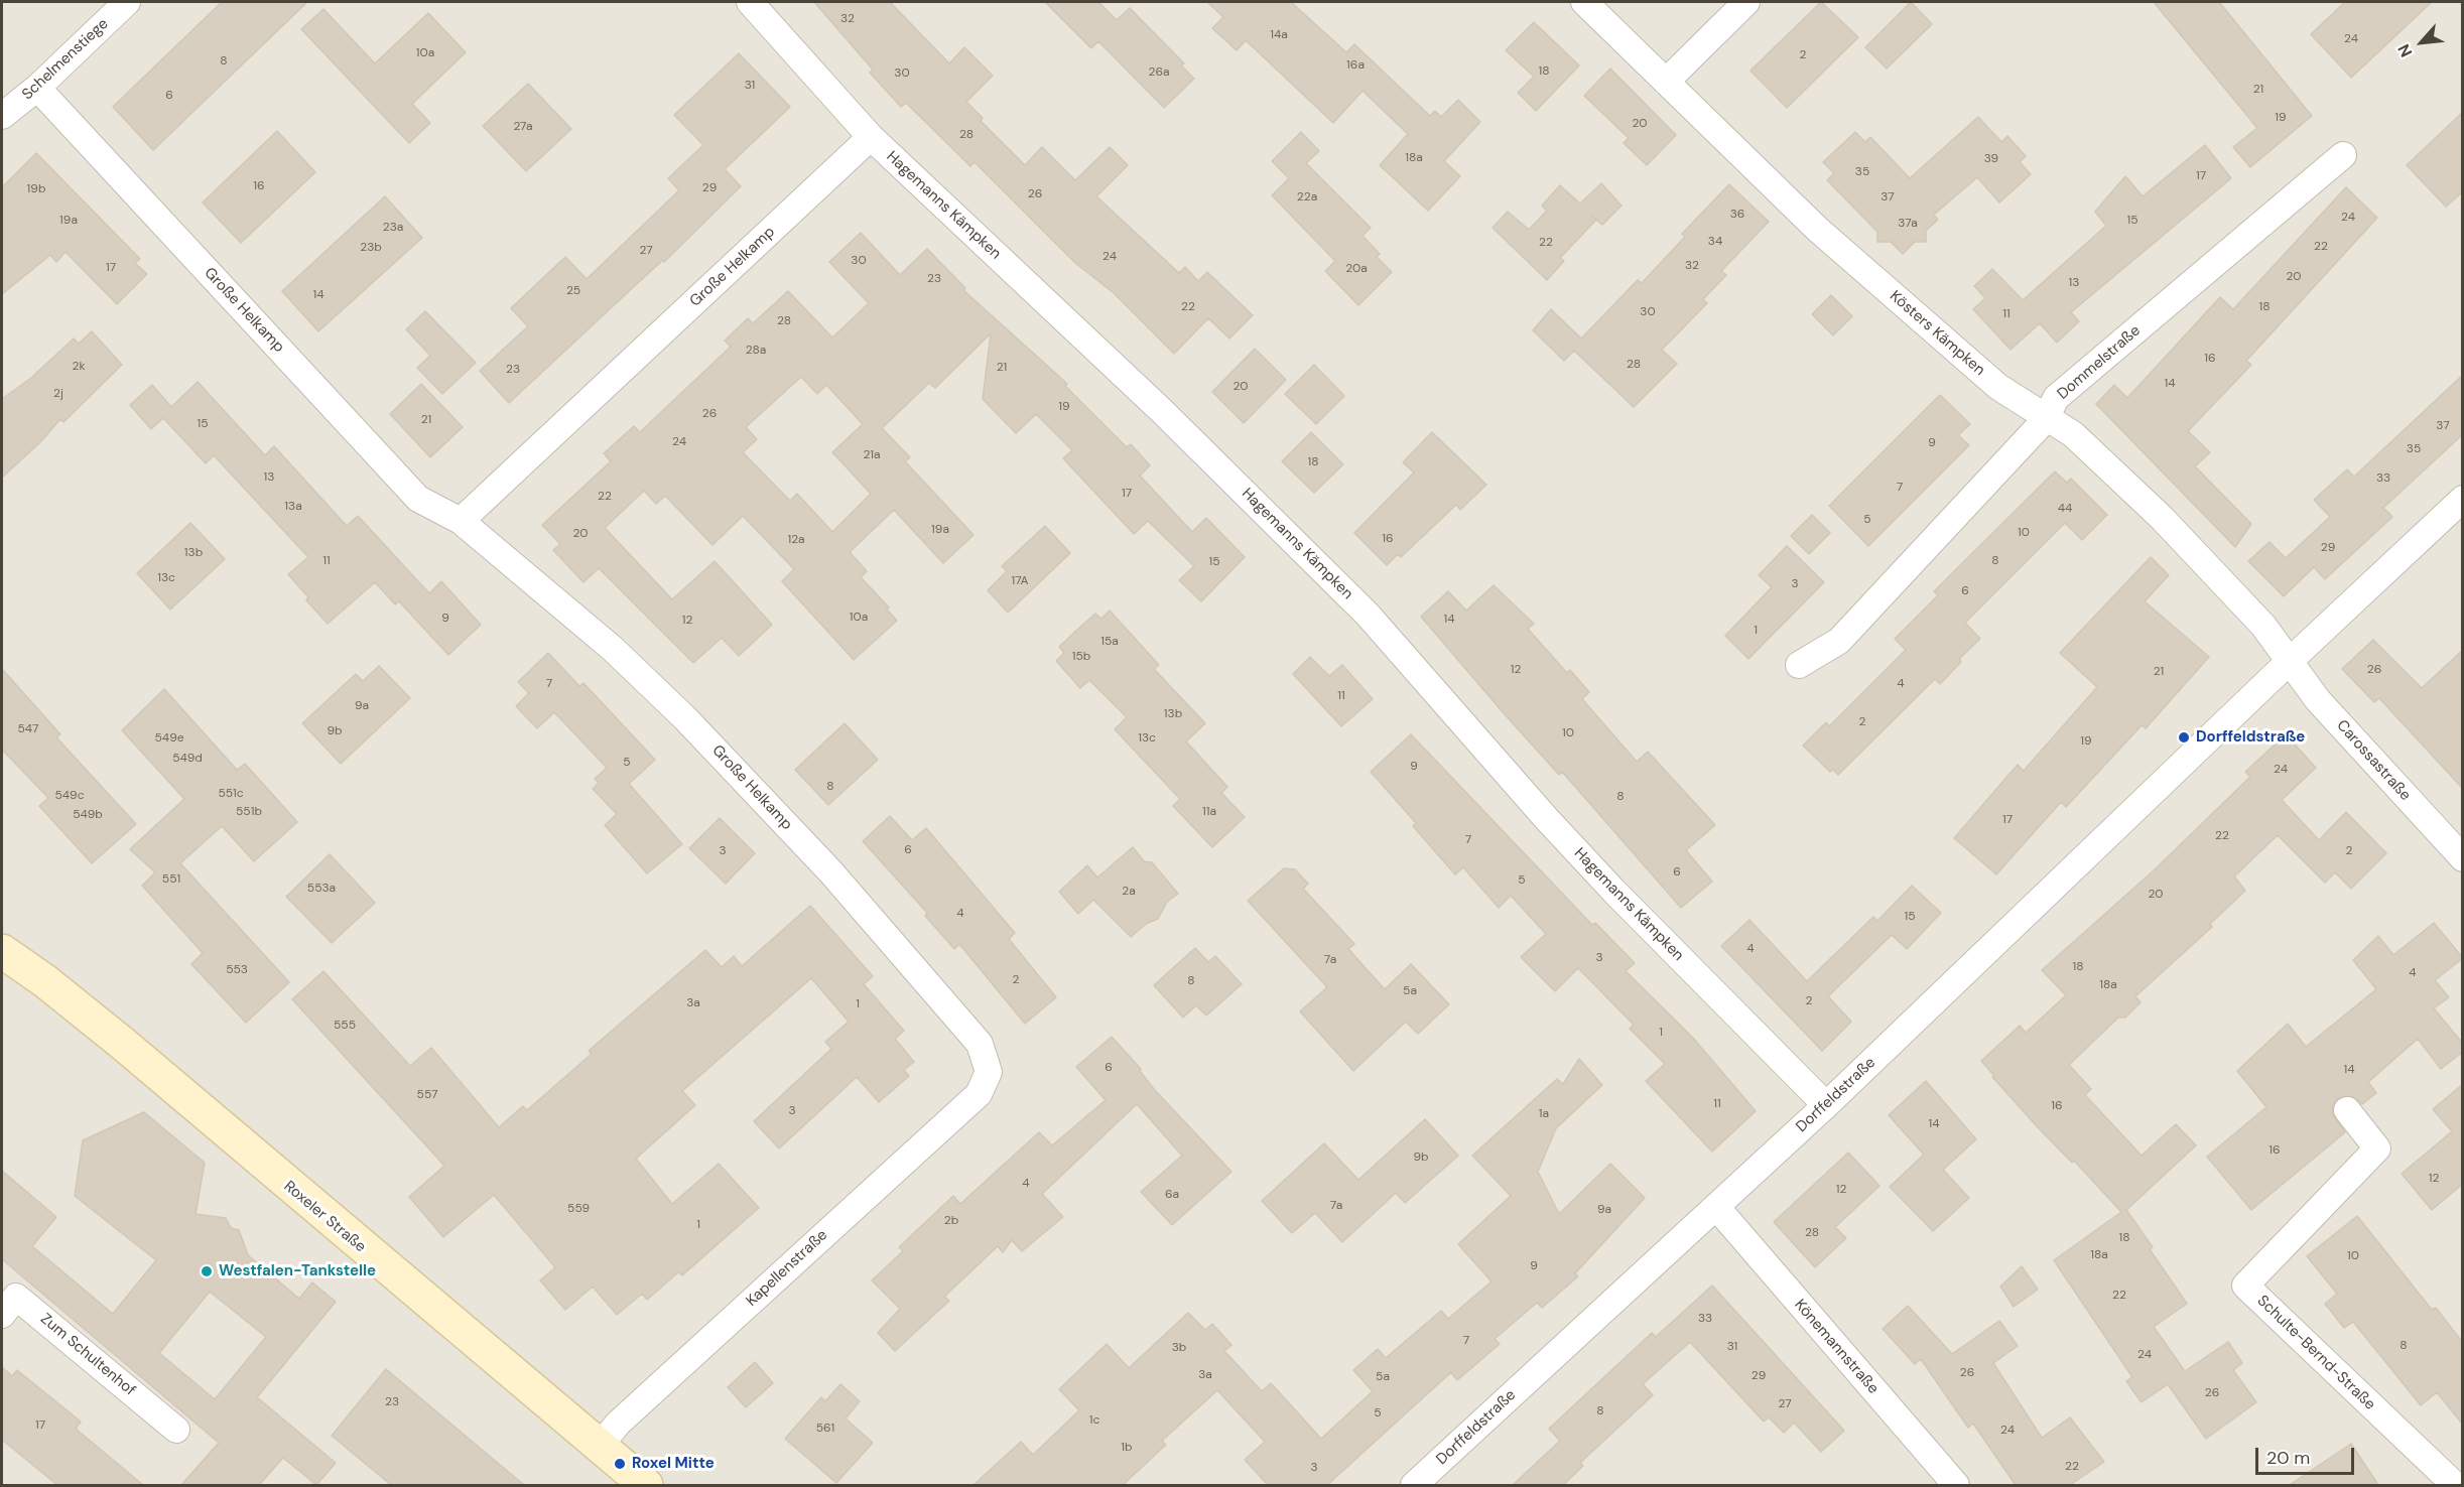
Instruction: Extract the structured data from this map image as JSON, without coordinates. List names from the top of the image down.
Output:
{
  "streets": {
    "main road": ["Roxeler Straße"],
    "street": [
      "Schelmenstiege",
      "Hagemanns Kämpken",
      "Große Helkamp",
      "Kösters Kämpken",
      "Dommelstraße",
      "Carossastraße",
      "Dorffeldstraße",
      "Kapellenstraße",
      "Könemannstraße",
      "Schulte-Bernd-Straße",
      "Zum Schultenhof"
    ]
  },
  "crossings": [
    ["Schelmenstiege", "Große Helkamp"],
    ["Hagemanns Kämpken", "Große Helkamp"],
    ["Hagemanns Kämpken", "Dorffeldstraße"],
    ["Große Helkamp", "Kapellenstraße"],
    ["Kösters Kämpken", "Dommelstraße"],
    ["Kösters Kämpken", "Carossastraße"],
    ["Kösters Kämpken", "Dorffeldstraße"],
    ["Carossastraße", "Dorffeldstraße"],
    ["Dorffeldstraße", "Könemannstraße"],
    ["Roxeler Straße", "Kapellenstraße"]
  ],
  "places": ["Dorffeldstraße", "Westfalen-Tankstelle", "Roxel Mitte"],
  "house_numbers": [
    "32",
    "14a",
    "24",
    "10a",
    "2",
    "8",
    "16a",
    "18",
    "26a",
    "30",
    "31",
    "21",
    "6",
    "19",
    "20",
    "27a",
    "28",
    "18a",
    "39",
    "35",
    "17",
    "16",
    "29",
    "19b",
    "26",
    "22a",
    "37",
    "36",
    "24",
    "19a",
    "15",
    "37a",
    "23a",
    "34",
    "22",
    "22",
    "23b",
    "27",
    "24",
    "30",
    "32",
    "17",
    "20a",
    "20",
    "23",
    "13",
    "25",
    "14",
    "22",
    "18",
    "30",
    "11",
    "28",
    "28a",
    "16",
    "28",
    "2k",
    "21",
    "23",
    "14",
    "20",
    "2j",
    "19",
    "26",
    "21",
    "15",
    "37",
    "24",
    "9",
    "35",
    "21a",
    "18",
    "13",
    "33",
    "7",
    "17",
    "22",
    "13a",
    "44",
    "5",
    "19a",
    "10",
    "20",
    "16",
    "12a",
    "29",
    "13b",
    "11",
    "8",
    "15",
    "13c",
    "17A",
    "3",
    "6",
    "10a",
    "9",
    "14",
    "12",
    "1",
    "15a",
    "15b",
    "12",
    "26",
    "21",
    "7",
    "4",
    "11",
    "9a",
    "13b",
    "2",
    "547",
    "9b",
    "10",
    "549e",
    "13c",
    "19",
    "549d",
    "5",
    "9",
    "24",
    "8",
    "551c",
    "549c",
    "8",
    "551b",
    "11a",
    "549b",
    "17",
    "22",
    "7",
    "6",
    "3",
    "2",
    "6",
    "551",
    "5",
    "553a",
    "2a",
    "20",
    "4",
    "15",
    "4",
    "3",
    "7a",
    "18",
    "553",
    "4",
    "2",
    "8",
    "18a",
    "5a",
    "2",
    "3a",
    "1",
    "555",
    "1",
    "6",
    "14",
    "557",
    "11",
    "16",
    "3",
    "1a",
    "14",
    "16",
    "9b",
    "12",
    "4",
    "12",
    "6a",
    "7a",
    "559",
    "9a",
    "2b",
    "1",
    "28",
    "18",
    "18a",
    "10",
    "9",
    "22",
    "33",
    "7",
    "8",
    "31",
    "3b",
    "24",
    "26",
    "3a",
    "29",
    "5a",
    "26",
    "23",
    "27",
    "8",
    "5",
    "1c",
    "17",
    "561",
    "24",
    "1b",
    "22",
    "3"
  ],
  "scale_bar": "20 m",
  "north": "bottom left"
}
